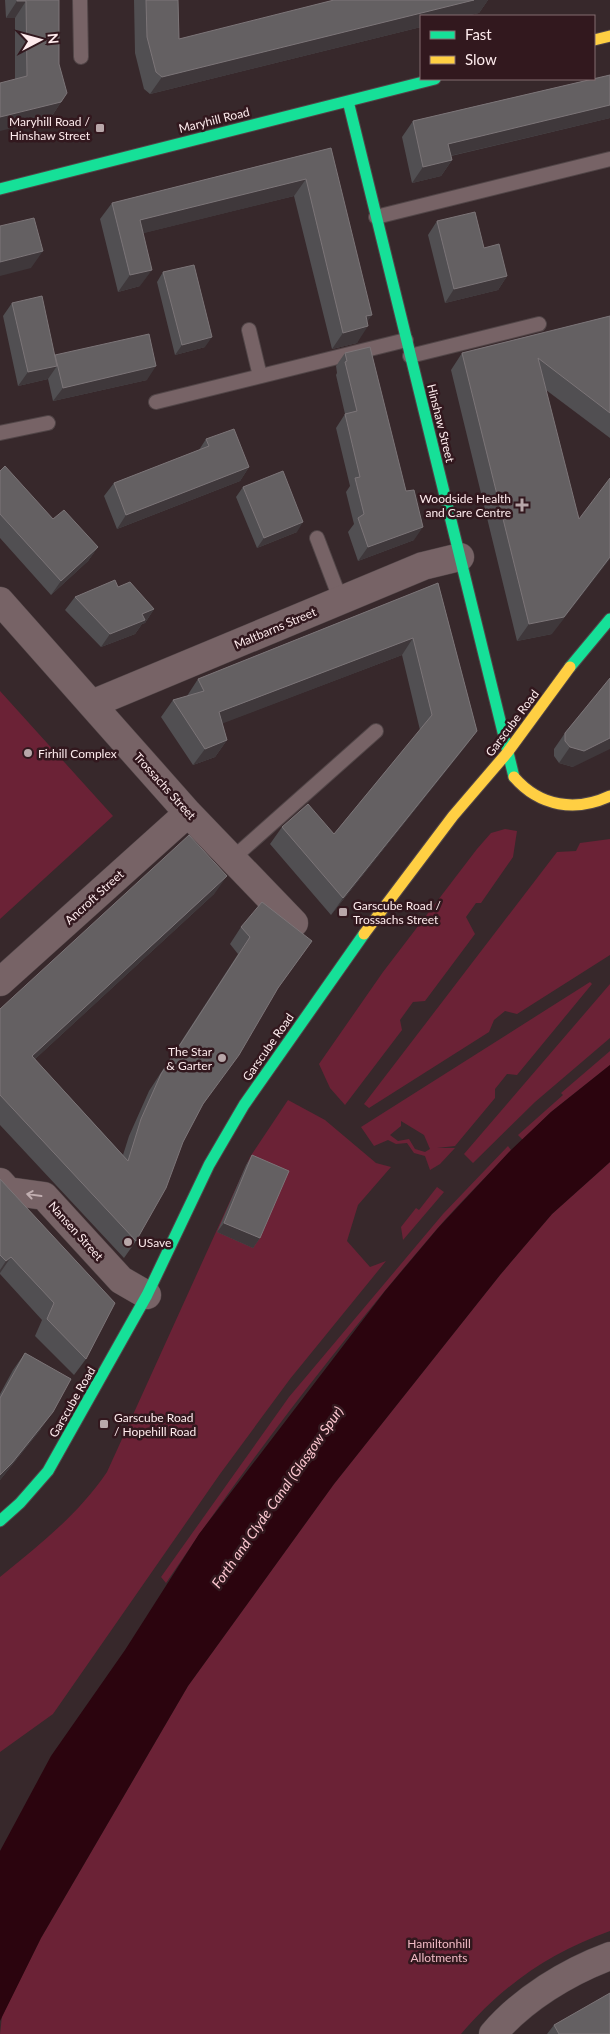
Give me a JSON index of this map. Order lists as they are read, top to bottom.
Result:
{
  "streets": {
    "street": [
      "Maryhill Road",
      "Hinshaw Street",
      "Maltbarns Street",
      "Garscube Road",
      "Trossachs Street",
      "Ancroft Street",
      "Nansen Street"
    ]
  },
  "crossings": [
    ["Maryhill Road", "Hinshaw Street"],
    ["Hinshaw Street", "Maltbarns Street"],
    ["Hinshaw Street", "Garscube Road"],
    ["Maltbarns Street", "Trossachs Street"],
    ["Garscube Road", "Nansen Street"],
    ["Trossachs Street", "Ancroft Street"]
  ],
  "one_way": ["Nansen Street"],
  "water": ["Forth and Clyde Canal (Glasgow Spur)"],
  "parks": ["Hamiltonhill Allotments"],
  "places": {
    "transit": ["Maryhill Road / Hinshaw Street", "Garscube Road / Trossachs Street", "Garscube Road / Hopehill Road"],
    "health": ["Woodside Health and Care Centre"],
    "other": ["Firhill Complex", "The Star & Garter", "USave"]
  },
  "legend": ["Fast", "Slow"],
  "north": "right"
}
